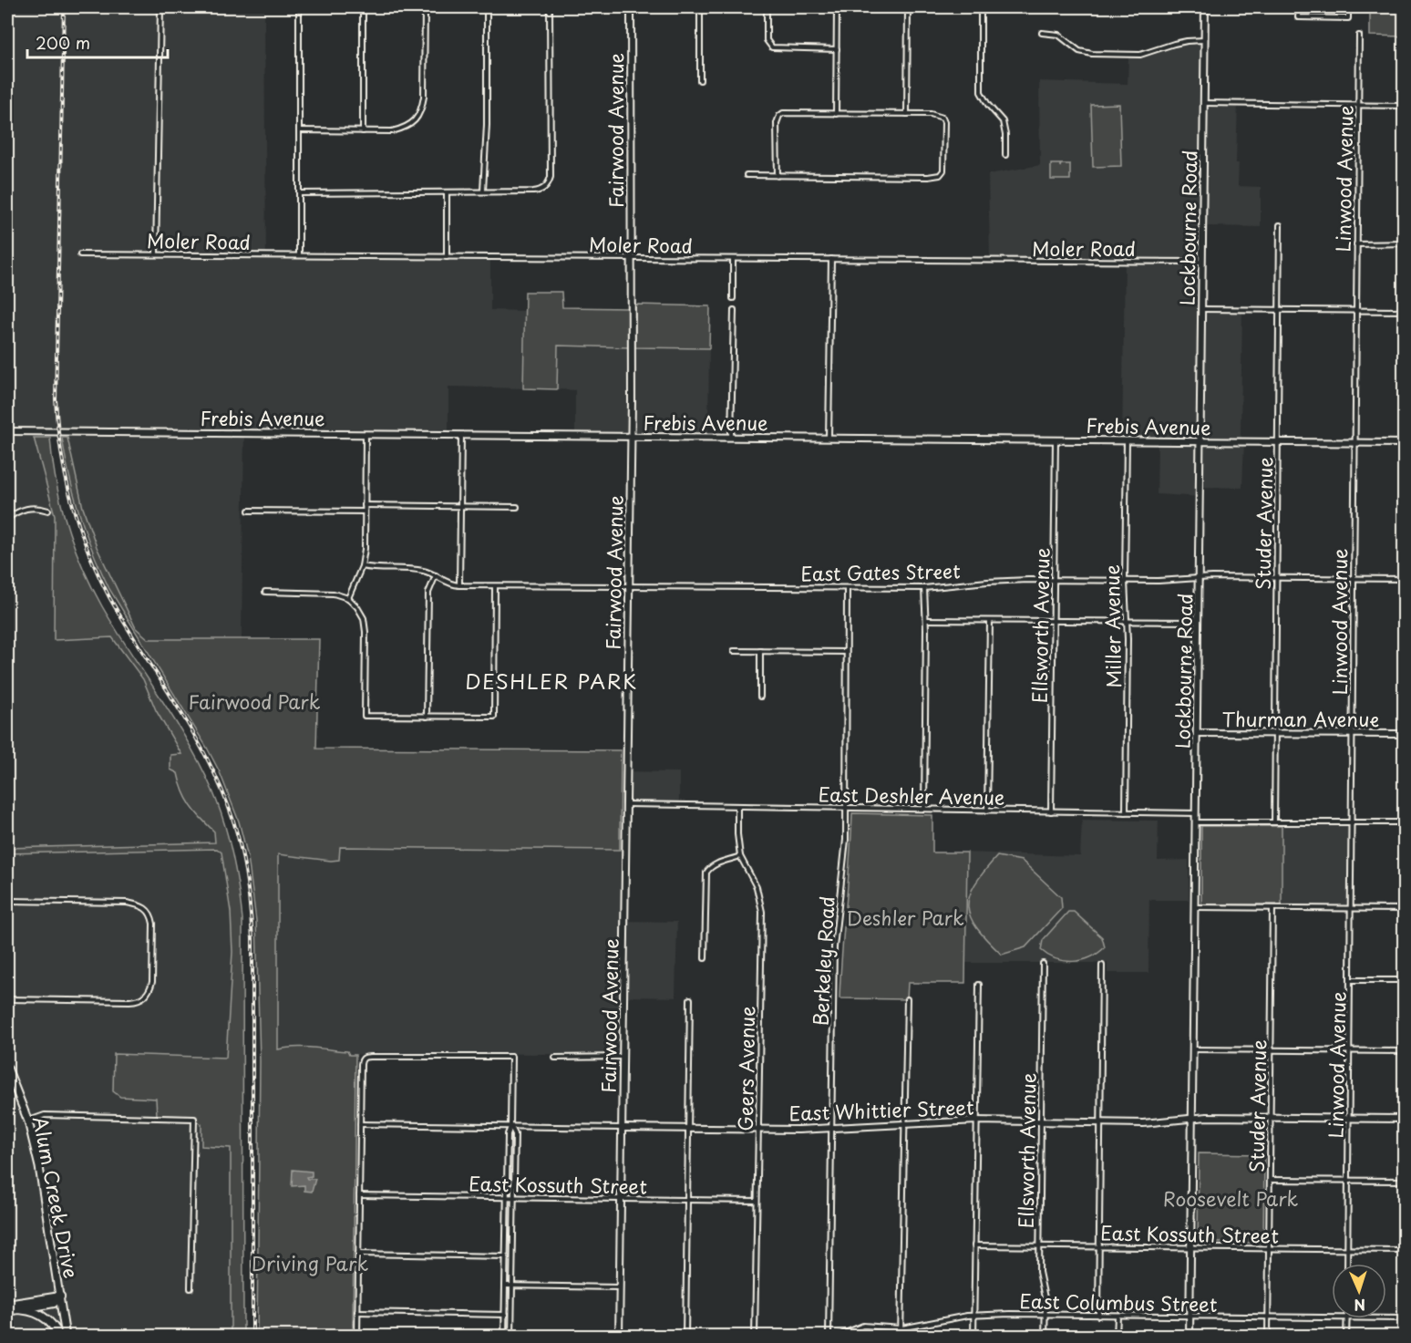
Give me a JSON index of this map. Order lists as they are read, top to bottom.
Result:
{
  "streets": {
    "main road": [
      "Fairwood Avenue",
      "Lockbourne Road",
      "Frebis Avenue",
      "Thurman Avenue",
      "East Whittier Street",
      "Alum Creek Drive"
    ],
    "street": [
      "Linwood Avenue",
      "Moler Road",
      "Studer Avenue",
      "East Gates Street",
      "Ellsworth Avenue",
      "Miller Avenue",
      "East Deshler Avenue",
      "Berkeley Road",
      "Geers Avenue",
      "East Kossuth Street",
      "East Columbus Street"
    ]
  },
  "crossings": [
    ["Fairwood Avenue", "Moler Road"],
    ["Fairwood Avenue", "Frebis Avenue"],
    ["Fairwood Avenue", "East Gates Street"],
    ["Fairwood Avenue", "East Deshler Avenue"],
    ["Fairwood Avenue", "East Whittier Street"],
    ["Fairwood Avenue", "East Kossuth Street"],
    ["Linwood Avenue", "Frebis Avenue"],
    ["Linwood Avenue", "East Gates Street"],
    ["Linwood Avenue", "Thurman Avenue"],
    ["Linwood Avenue", "East Whittier Street"],
    ["Linwood Avenue", "East Kossuth Street"],
    ["Lockbourne Road", "Moler Road"],
    ["Lockbourne Road", "Frebis Avenue"],
    ["Lockbourne Road", "East Gates Street"],
    ["Lockbourne Road", "Thurman Avenue"],
    ["Lockbourne Road", "East Deshler Avenue"],
    ["Lockbourne Road", "East Whittier Street"],
    ["Lockbourne Road", "East Kossuth Street"],
    ["Lockbourne Road", "East Columbus Street"],
    ["Frebis Avenue", "Studer Avenue"],
    ["Frebis Avenue", "Ellsworth Avenue"],
    ["Frebis Avenue", "Miller Avenue"],
    ["Studer Avenue", "East Gates Street"],
    ["Studer Avenue", "Thurman Avenue"],
    ["Studer Avenue", "East Whittier Street"],
    ["Studer Avenue", "East Kossuth Street"],
    ["Studer Avenue", "East Columbus Street"],
    ["East Gates Street", "Ellsworth Avenue"],
    ["East Gates Street", "Miller Avenue"],
    ["East Gates Street", "Berkeley Road"],
    ["Ellsworth Avenue", "East Deshler Avenue"],
    ["Ellsworth Avenue", "East Whittier Street"],
    ["Ellsworth Avenue", "East Kossuth Street"],
    ["Ellsworth Avenue", "East Columbus Street"],
    ["Miller Avenue", "East Deshler Avenue"],
    ["East Deshler Avenue", "Berkeley Road"],
    ["East Deshler Avenue", "Geers Avenue"],
    ["Berkeley Road", "East Whittier Street"],
    ["Geers Avenue", "East Whittier Street"],
    ["Geers Avenue", "East Kossuth Street"]
  ],
  "districts": ["DESHLER PARK"],
  "parks": [
    "Fairwood Park",
    "Deshler Park",
    "Roosevelt Park",
    "Driving Park"
  ],
  "scale_bar": "200 m",
  "north": "bottom"
}
